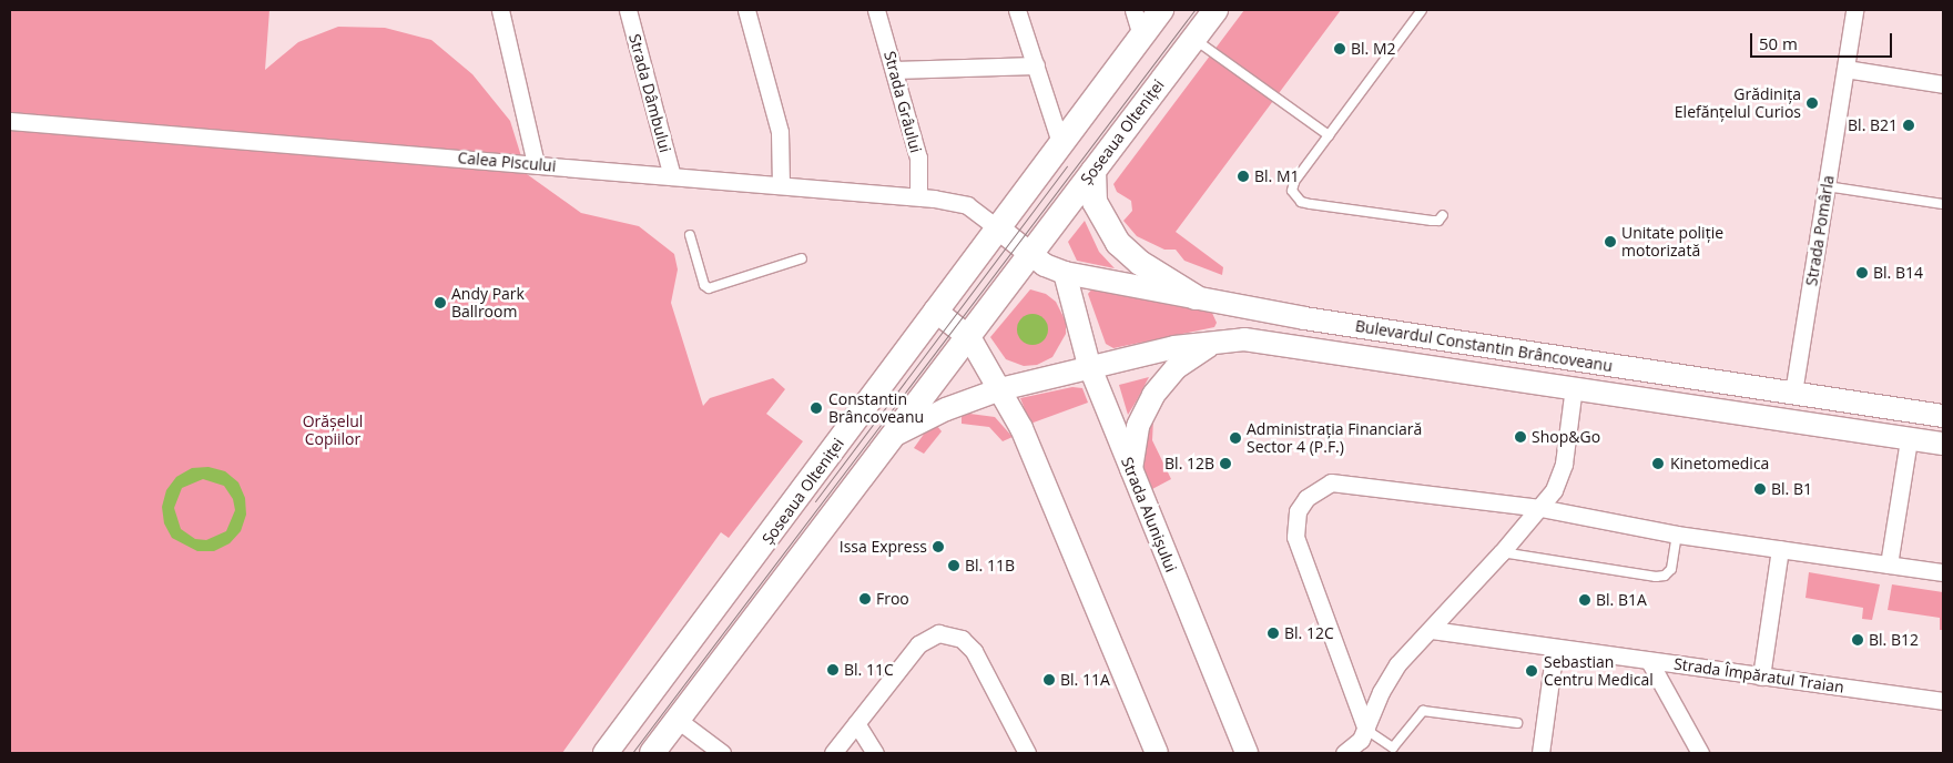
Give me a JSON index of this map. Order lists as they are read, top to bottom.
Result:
{
  "streets": {
    "main road": ["Șoseaua Olteniței", "Bulevardul Constantin Brâncoveanu", "Strada Alunișului"],
    "street": [
      "Strada Dâmbului",
      "Strada Grâului",
      "Calea Piscului",
      "Strada Pomârla",
      "Strada Împăratul Traian"
    ]
  },
  "crossings": [
    ["Strada Dâmbului", "Calea Piscului"],
    ["Strada Grâului", "Calea Piscului"],
    ["Șoseaua Olteniței", "Calea Piscului"],
    ["Șoseaua Olteniței", "Bulevardul Constantin Brâncoveanu"],
    ["Strada Pomârla", "Bulevardul Constantin Brâncoveanu"],
    ["Bulevardul Constantin Brâncoveanu", "Strada Alunișului"],
    ["Bulevardul Constantin Brâncoveanu", "Strada Împăratul Traian"]
  ],
  "parks": ["Orășelul Copiilor"],
  "places": [
    "Bl. M2",
    "Grădinița Elefănțelul Curios",
    "Bl. B21",
    "Bl. M1",
    "Unitate poliție motorizată",
    "Bl. B14",
    "Andy Park Ballroom",
    "Constantin Brâncoveanu",
    "Shop&Go",
    "Administrația Financiară Sector 4 (P.F.)",
    "Bl. 12B",
    "Kinetomedica",
    "Bl. B1",
    "Issa Express",
    "Bl. 11B",
    "Froo",
    "Bl. B1A",
    "Bl. 12C",
    "Bl. B12",
    "Bl. 11C",
    "Sebastian Centru Medical",
    "Bl. 11A"
  ],
  "scale_bar": "50 m"
}
